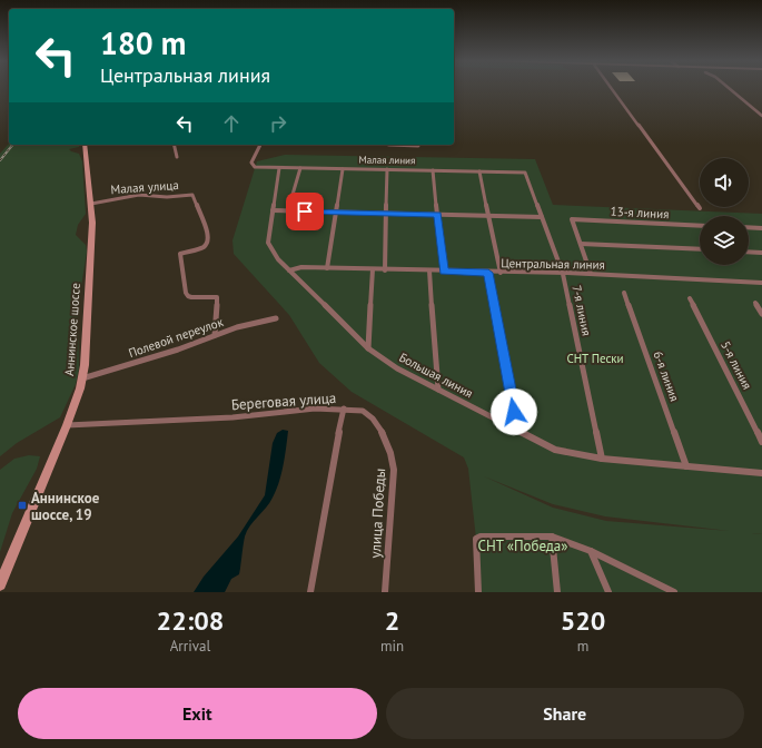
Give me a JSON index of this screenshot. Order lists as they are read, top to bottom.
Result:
{
  "streets": {
    "main road": ["Аннинское шоссе"],
    "street": [
      "Малая линия",
      "Малая улица",
      "13-я линия",
      "Центральная линия",
      "7-я линия",
      "Полевой переулок",
      "5-я линия",
      "Большая линия",
      "6-я линия",
      "Береговая улица",
      "улица Победы"
    ]
  },
  "crossings": [
    ["Малая линия", "7-я линия"],
    ["Малая линия", "Большая линия"],
    ["Малая улица", "Аннинское шоссе"],
    ["Малая улица", "Полевой переулок"],
    ["Центральная линия", "7-я линия"],
    ["Центральная линия", "Большая линия"],
    ["7-я линия", "Большая линия"],
    ["Аннинское шоссе", "Полевой переулок"],
    ["Аннинское шоссе", "Береговая улица"],
    ["Большая линия", "6-я линия"],
    ["Береговая улица", "улица Победы"]
  ],
  "parks": ["СНТ Пески", "СНТ «Победа»"],
  "places": {
    "transit": ["Аннинское шоссе, 19"]
  },
  "page": {
    "turn": ["180 m", "Центральная линия"],
    "eta": [
      "22:08",
      "Arrival",
      "2",
      "min",
      "520",
      "m"
    ],
    "buttons": ["Exit", "Share"]
  }
}
